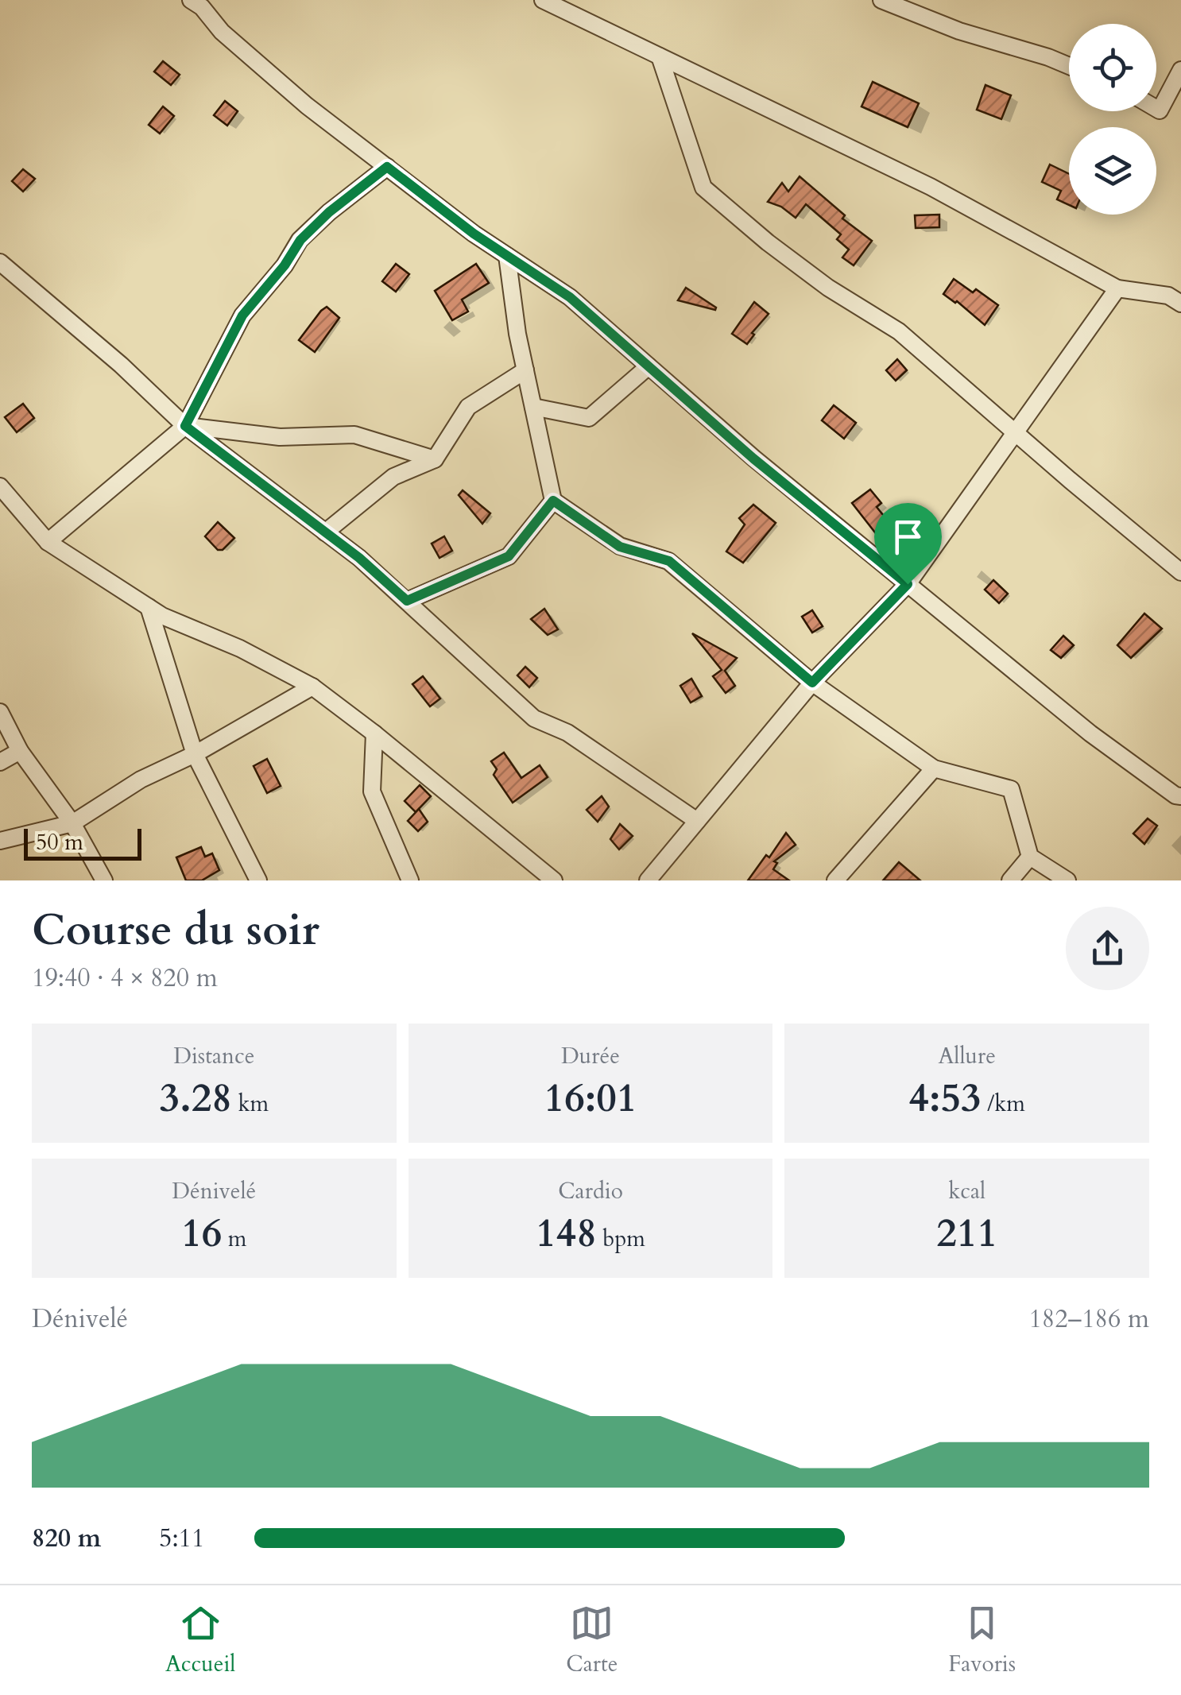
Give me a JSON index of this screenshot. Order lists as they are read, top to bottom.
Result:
{
  "scale_bar": "50 m",
  "page": {
    "scale": "50 m",
    "heading": ["Course du soir", "19:40 · 4 × 820 m"],
    "stats": [
      ["Distance", "3.28 km"],
      ["Durée", "16:01"],
      ["Allure", "4:53 /km"],
      ["Dénivelé", "16 m"],
      ["Cardio", "148 bpm"],
      ["kcal", "211"]
    ],
    "chart": ["Dénivelé", "182–186 m"],
    "list": [
      {
        "name": "820 m",
        "note": "5:11"
      }
    ],
    "tabs": ["Accueil", "Carte", "Favoris"]
  }
}
